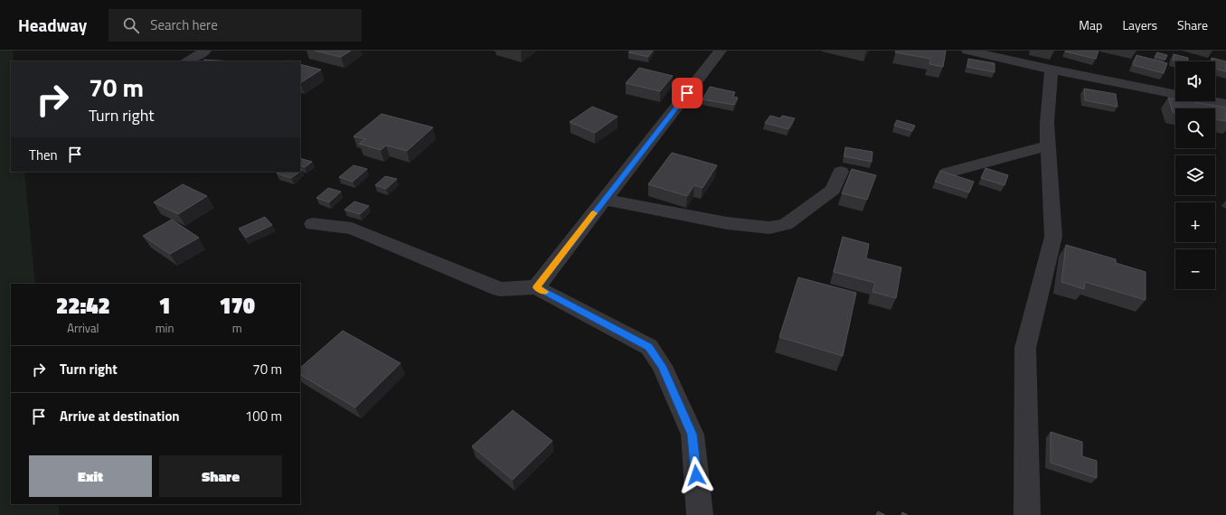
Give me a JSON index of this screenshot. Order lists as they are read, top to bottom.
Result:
{
  "page": {
    "header": "Headway",
    "search": "Search here",
    "nav": ["Map", "Layers", "Share"],
    "map_buttons": ["+", "−"],
    "turn": ["70 m", "Turn right"],
    "then": "Then",
    "eta": [
      "22:42",
      "Arrival",
      "1",
      "min",
      "170",
      "m"
    ],
    "list": [
      {
        "name": "Turn right",
        "value": "70 m"
      },
      {
        "name": "Arrive at destination",
        "value": "100 m"
      }
    ],
    "buttons": ["Exit", "Share"]
  }
}
